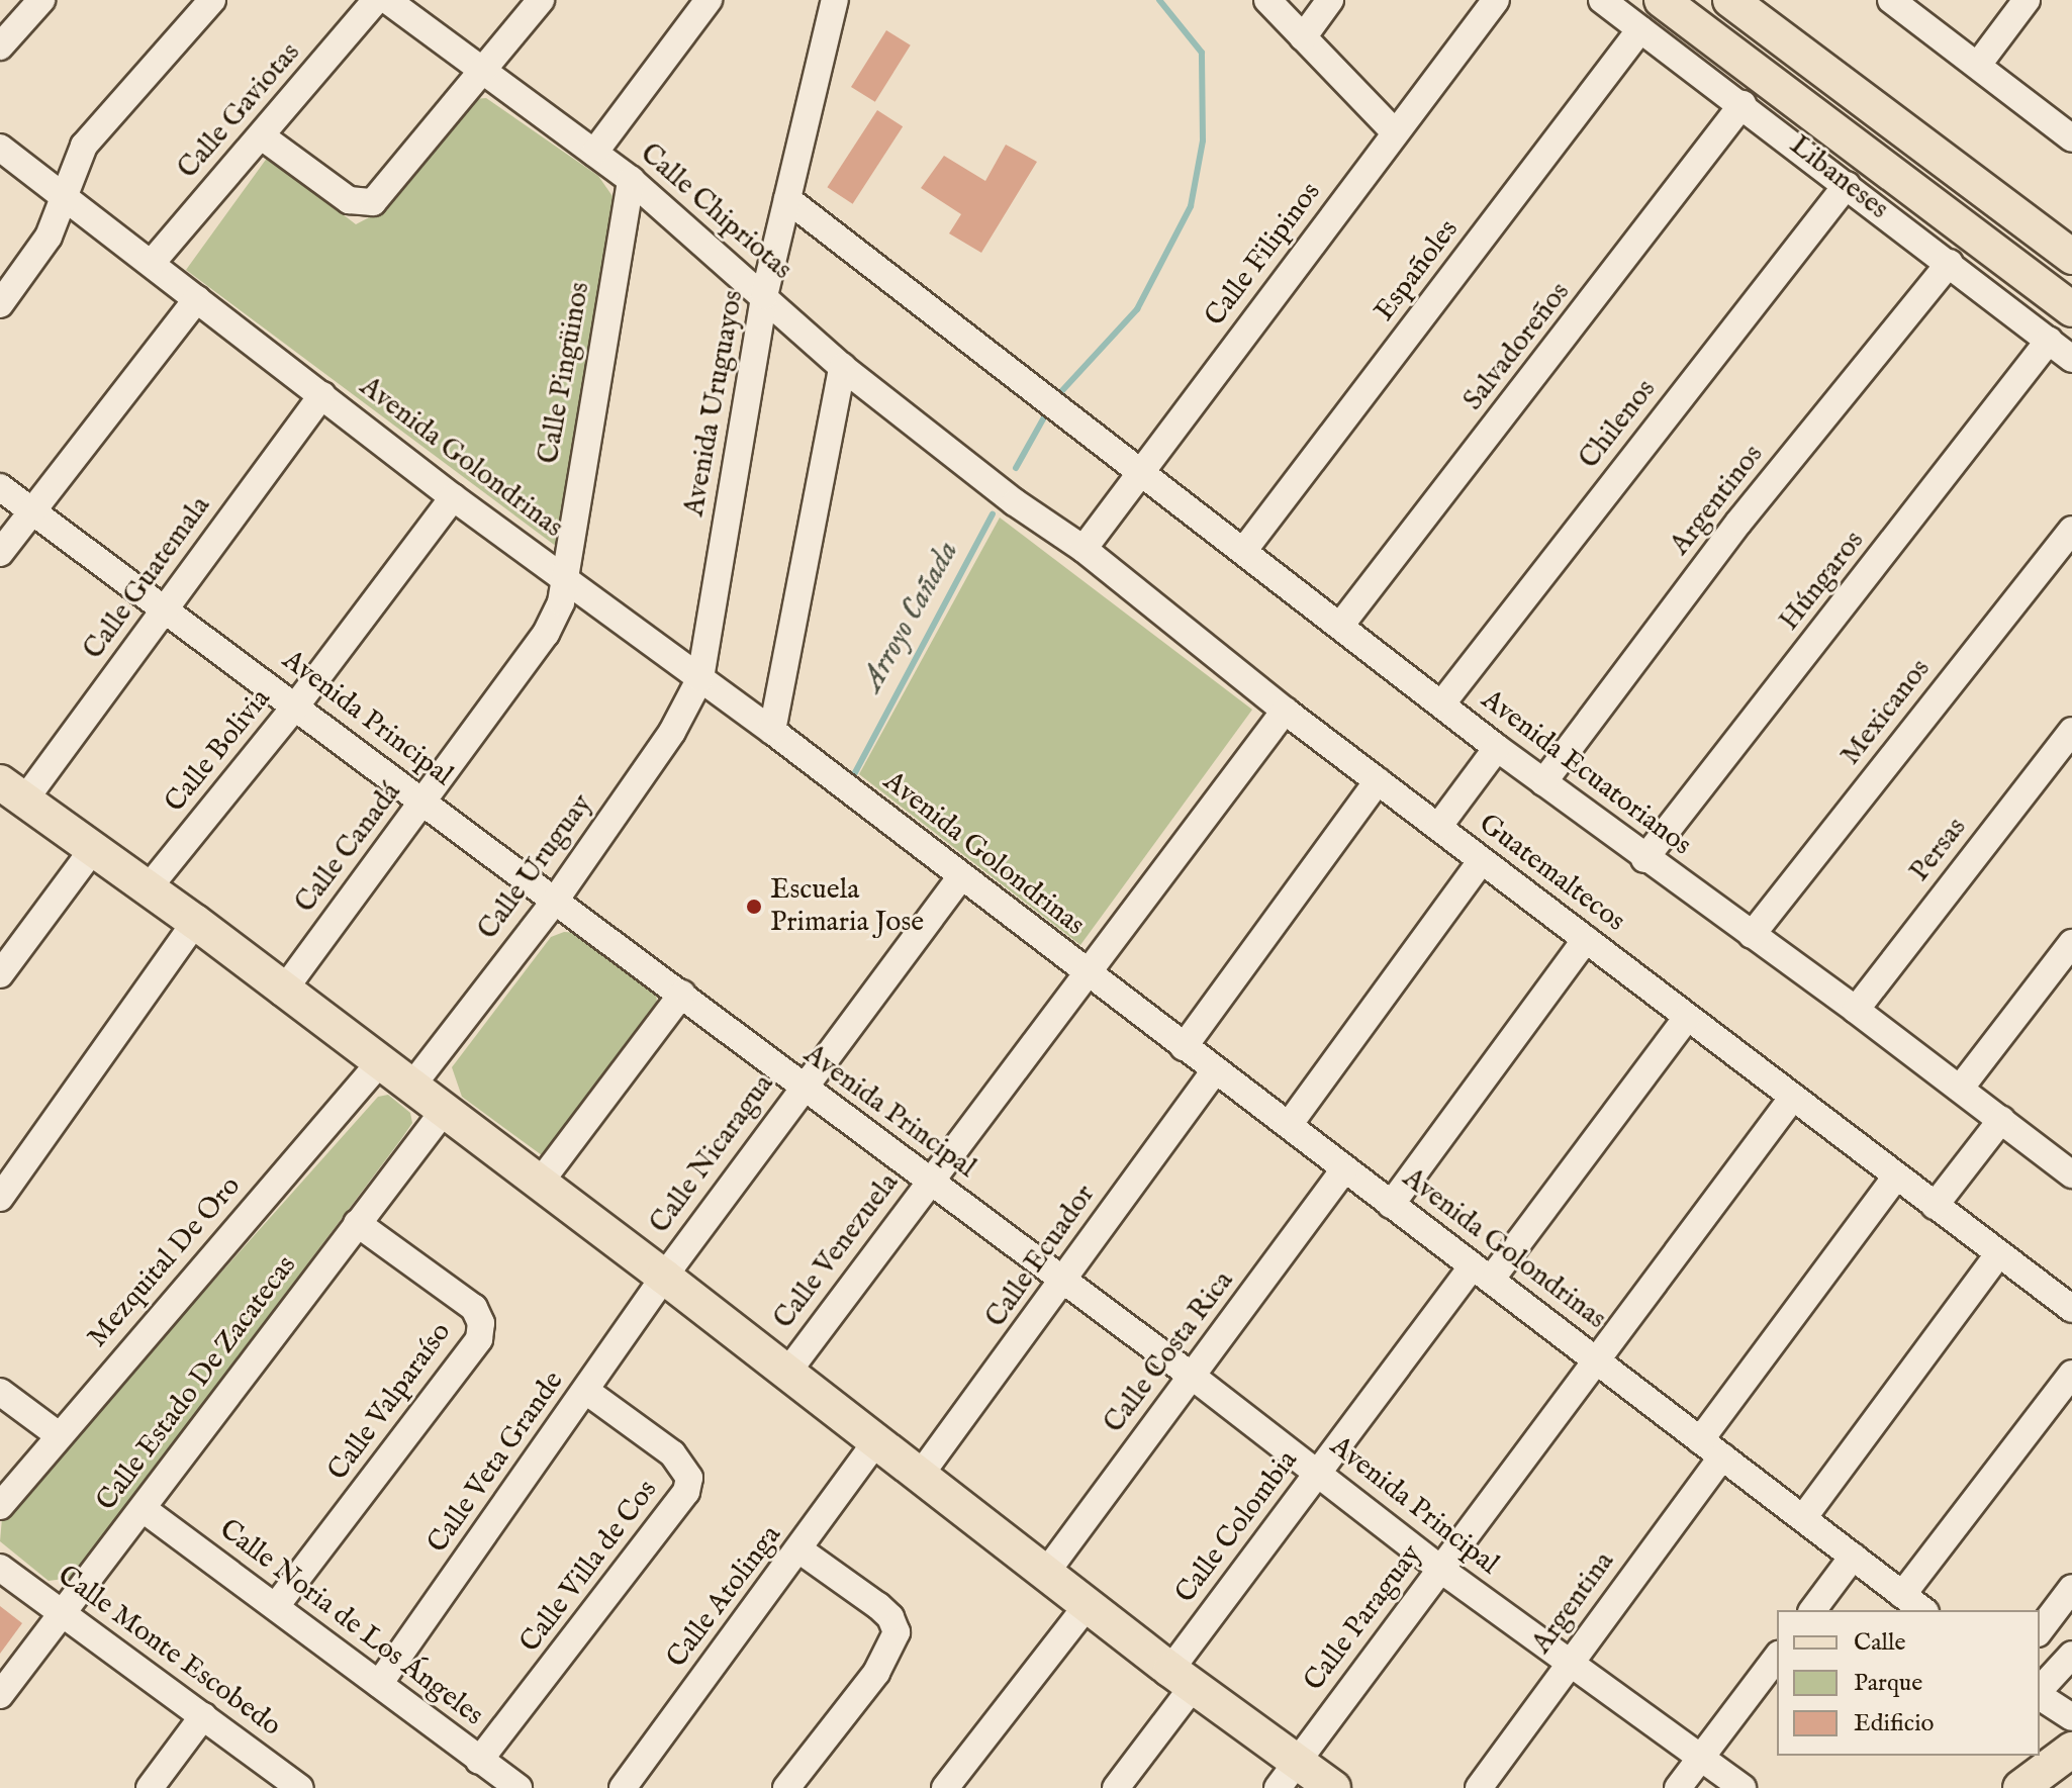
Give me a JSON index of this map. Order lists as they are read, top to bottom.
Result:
{
  "streets": {
    "main road": ["Libaneses"],
    "street": [
      "Calle Gaviotas",
      "Calle Chipriotas",
      "Calle Filipinos",
      "Españoles",
      "Salvadoreños",
      "Calle Pingüinos",
      "Avenida Uruguayos",
      "Chilenos",
      "Avenida Golondrinas",
      "Argentinos",
      "Calle Guatemala",
      "Húngaros",
      "Mexicanos",
      "Avenida Principal",
      "Calle Bolivia",
      "Avenida Ecuatorianos",
      "Calle Canadá",
      "Persas",
      "Calle Uruguay",
      "Guatemaltecos",
      "Calle Nicaragua",
      "Calle Venezuela",
      "Calle Ecuador",
      "Mezquital De Oro",
      "Calle Costa Rica",
      "Calle Estado De Zacatecas",
      "Calle Valparaíso",
      "Calle Veta Grande",
      "Calle Colombia",
      "Calle Villa de Cos",
      "Calle Atolinga",
      "Argentina",
      "Calle Paraguay",
      "Calle Noria de Los Ángeles",
      "Calle Monte Escobedo"
    ]
  },
  "crossings": [
    ["Calle Gaviotas", "Avenida Golondrinas"],
    ["Libaneses", "Españoles"],
    ["Libaneses", "Salvadoreños"],
    ["Libaneses", "Chilenos"],
    ["Libaneses", "Argentinos"],
    ["Libaneses", "Húngaros"],
    ["Calle Chipriotas", "Calle Pingüinos"],
    ["Calle Chipriotas", "Avenida Uruguayos"],
    ["Calle Chipriotas", "Guatemaltecos"],
    ["Calle Filipinos", "Avenida Ecuatorianos"],
    ["Calle Filipinos", "Guatemaltecos"],
    ["Españoles", "Avenida Ecuatorianos"],
    ["Salvadoreños", "Avenida Ecuatorianos"],
    ["Calle Pingüinos", "Avenida Golondrinas"],
    ["Calle Pingüinos", "Calle Canadá"],
    ["Avenida Uruguayos", "Avenida Golondrinas"],
    ["Avenida Uruguayos", "Avenida Ecuatorianos"],
    ["Avenida Uruguayos", "Calle Uruguay"],
    ["Chilenos", "Avenida Ecuatorianos"],
    ["Avenida Golondrinas", "Calle Guatemala"],
    ["Avenida Golondrinas", "Calle Bolivia"],
    ["Avenida Golondrinas", "Calle Canadá"],
    ["Avenida Golondrinas", "Calle Uruguay"],
    ["Avenida Golondrinas", "Calle Nicaragua"],
    ["Avenida Golondrinas", "Calle Venezuela"],
    ["Avenida Golondrinas", "Calle Ecuador"],
    ["Avenida Golondrinas", "Calle Costa Rica"],
    ["Avenida Golondrinas", "Calle Colombia"],
    ["Avenida Golondrinas", "Argentina"],
    ["Avenida Golondrinas", "Calle Paraguay"],
    ["Argentinos", "Avenida Ecuatorianos"],
    ["Calle Guatemala", "Avenida Principal"],
    ["Húngaros", "Avenida Ecuatorianos"],
    ["Mexicanos", "Avenida Ecuatorianos"],
    ["Avenida Principal", "Calle Bolivia"],
    ["Avenida Principal", "Calle Canadá"],
    ["Avenida Principal", "Calle Uruguay"],
    ["Avenida Principal", "Calle Nicaragua"],
    ["Avenida Principal", "Calle Venezuela"],
    ["Avenida Principal", "Calle Ecuador"],
    ["Avenida Principal", "Calle Costa Rica"],
    ["Avenida Principal", "Calle Colombia"],
    ["Avenida Principal", "Argentina"],
    ["Avenida Principal", "Calle Paraguay"],
    ["Avenida Ecuatorianos", "Persas"],
    ["Guatemaltecos", "Calle Venezuela"],
    ["Guatemaltecos", "Calle Colombia"],
    ["Guatemaltecos", "Calle Paraguay"],
    ["Calle Nicaragua", "Calle Veta Grande"],
    ["Calle Estado De Zacatecas", "Calle Valparaíso"],
    ["Calle Estado De Zacatecas", "Calle Noria de Los Ángeles"],
    ["Calle Estado De Zacatecas", "Calle Monte Escobedo"],
    ["Calle Valparaíso", "Calle Noria de Los Ángeles"],
    ["Calle Veta Grande", "Calle Villa de Cos"],
    ["Calle Veta Grande", "Calle Noria de Los Ángeles"],
    ["Calle Villa de Cos", "Calle Noria de Los Ángeles"]
  ],
  "water": ["Arroyo Cañada"],
  "places": ["Escuela Primaria Jose"],
  "legend": ["Calle", "Parque", "Edificio"]
}
